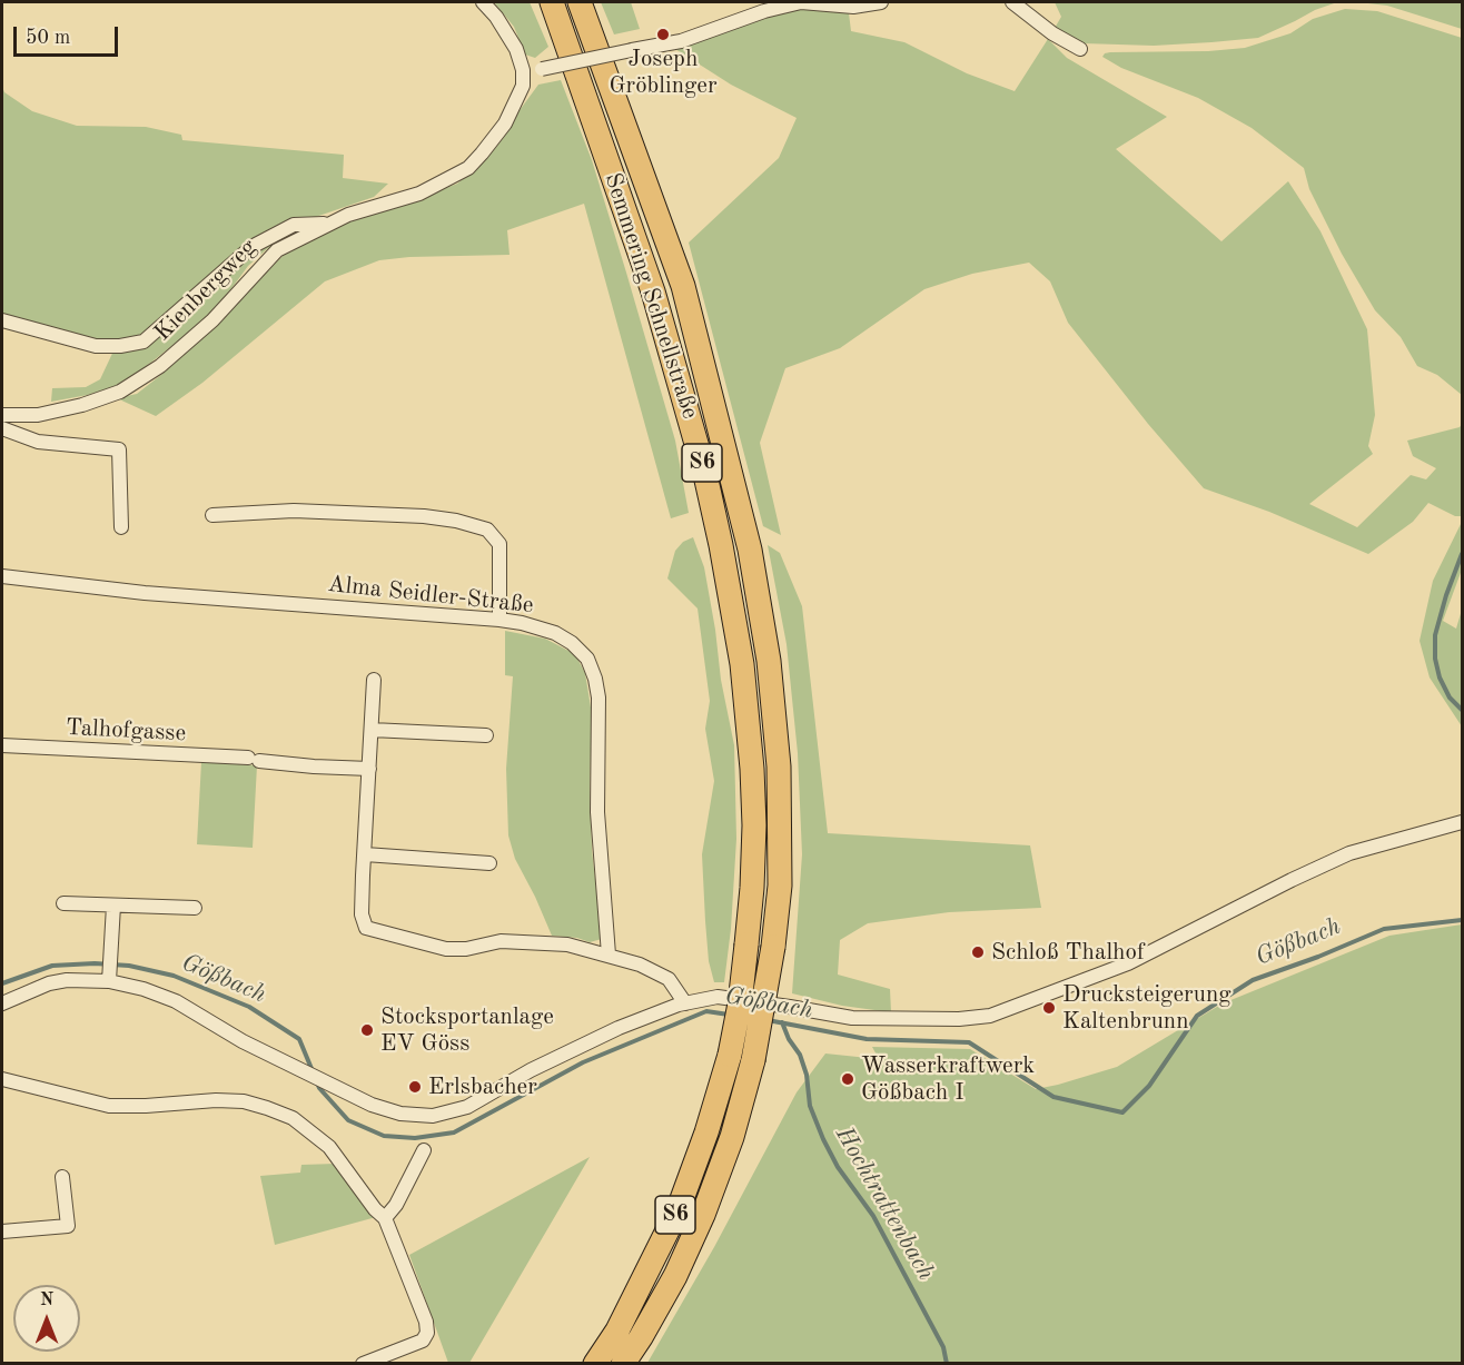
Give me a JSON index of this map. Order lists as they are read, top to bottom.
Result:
{
  "streets": {
    "highway": ["Semmering Schnellstraße", "S6"],
    "street": ["Kienbergweg", "Alma Seidler-Straße", "Talhofgasse"]
  },
  "water": ["Gößbach", "Hochtrattenbach"],
  "places": [
    "Joseph Gröblinger",
    "Schloß Thalhof",
    "Drucksteigerung Kaltenbrunn",
    "Stocksportanlage EV Göss",
    "Wasserkraftwerk Gößbach I",
    "Erlsbacher"
  ],
  "scale_bar": "50 m",
  "north": "top"
}
